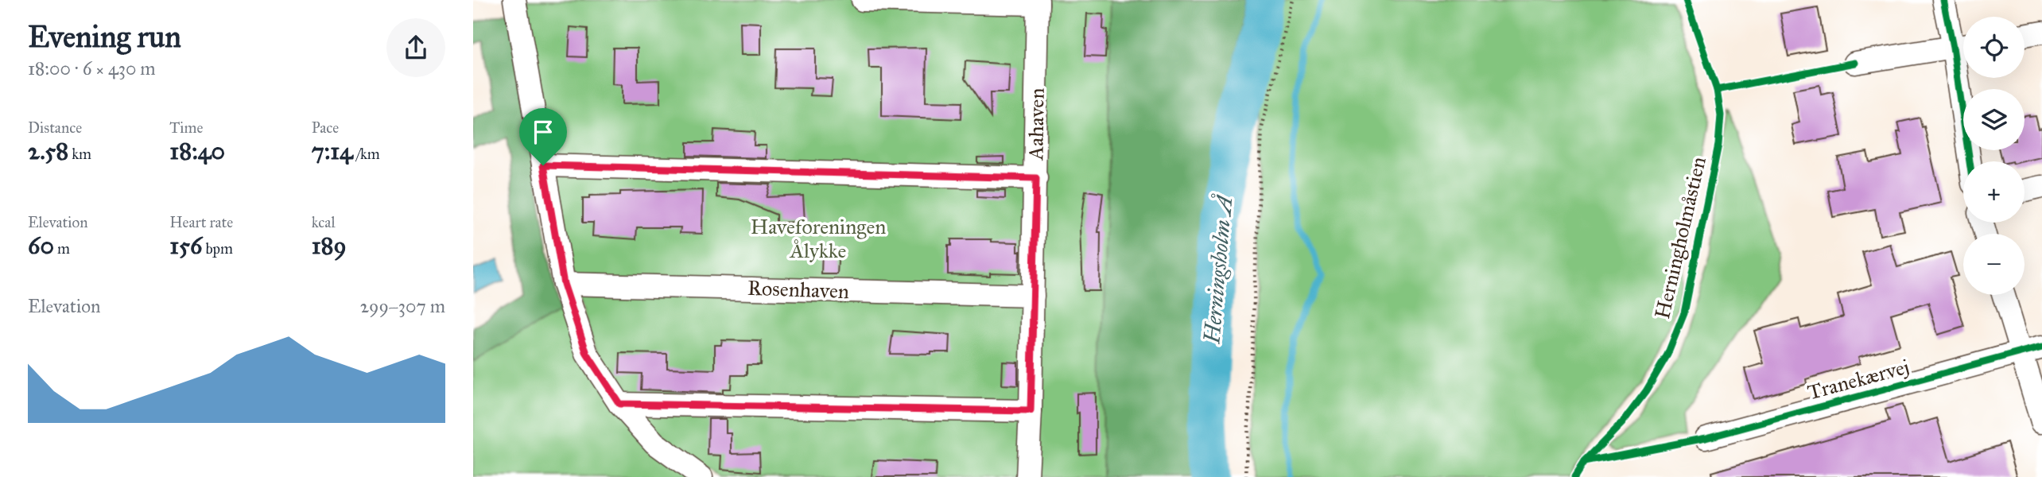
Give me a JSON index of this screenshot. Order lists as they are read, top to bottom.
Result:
{
  "streets": {
    "street": ["Aahaven", "Rosenhaven", "Tranekærvej"],
    "cycle path": ["Herningholmåstien"]
  },
  "crossings": [
    ["Aahaven", "Rosenhaven"]
  ],
  "water": ["Herningsholm Å"],
  "parks": ["Haveforeningen Ålykke"],
  "page": {
    "heading": ["Evening run", "18:00 · 6 × 430 m"],
    "map_buttons": ["+", "−"],
    "stats": [
      ["Distance", "2.58 km"],
      ["Time", "18:40"],
      ["Pace", "7:14 /km"],
      ["Elevation", "60 m"],
      ["Heart rate", "156 bpm"],
      ["kcal", "189"]
    ],
    "chart": ["Elevation", "299–307 m"]
  }
}
